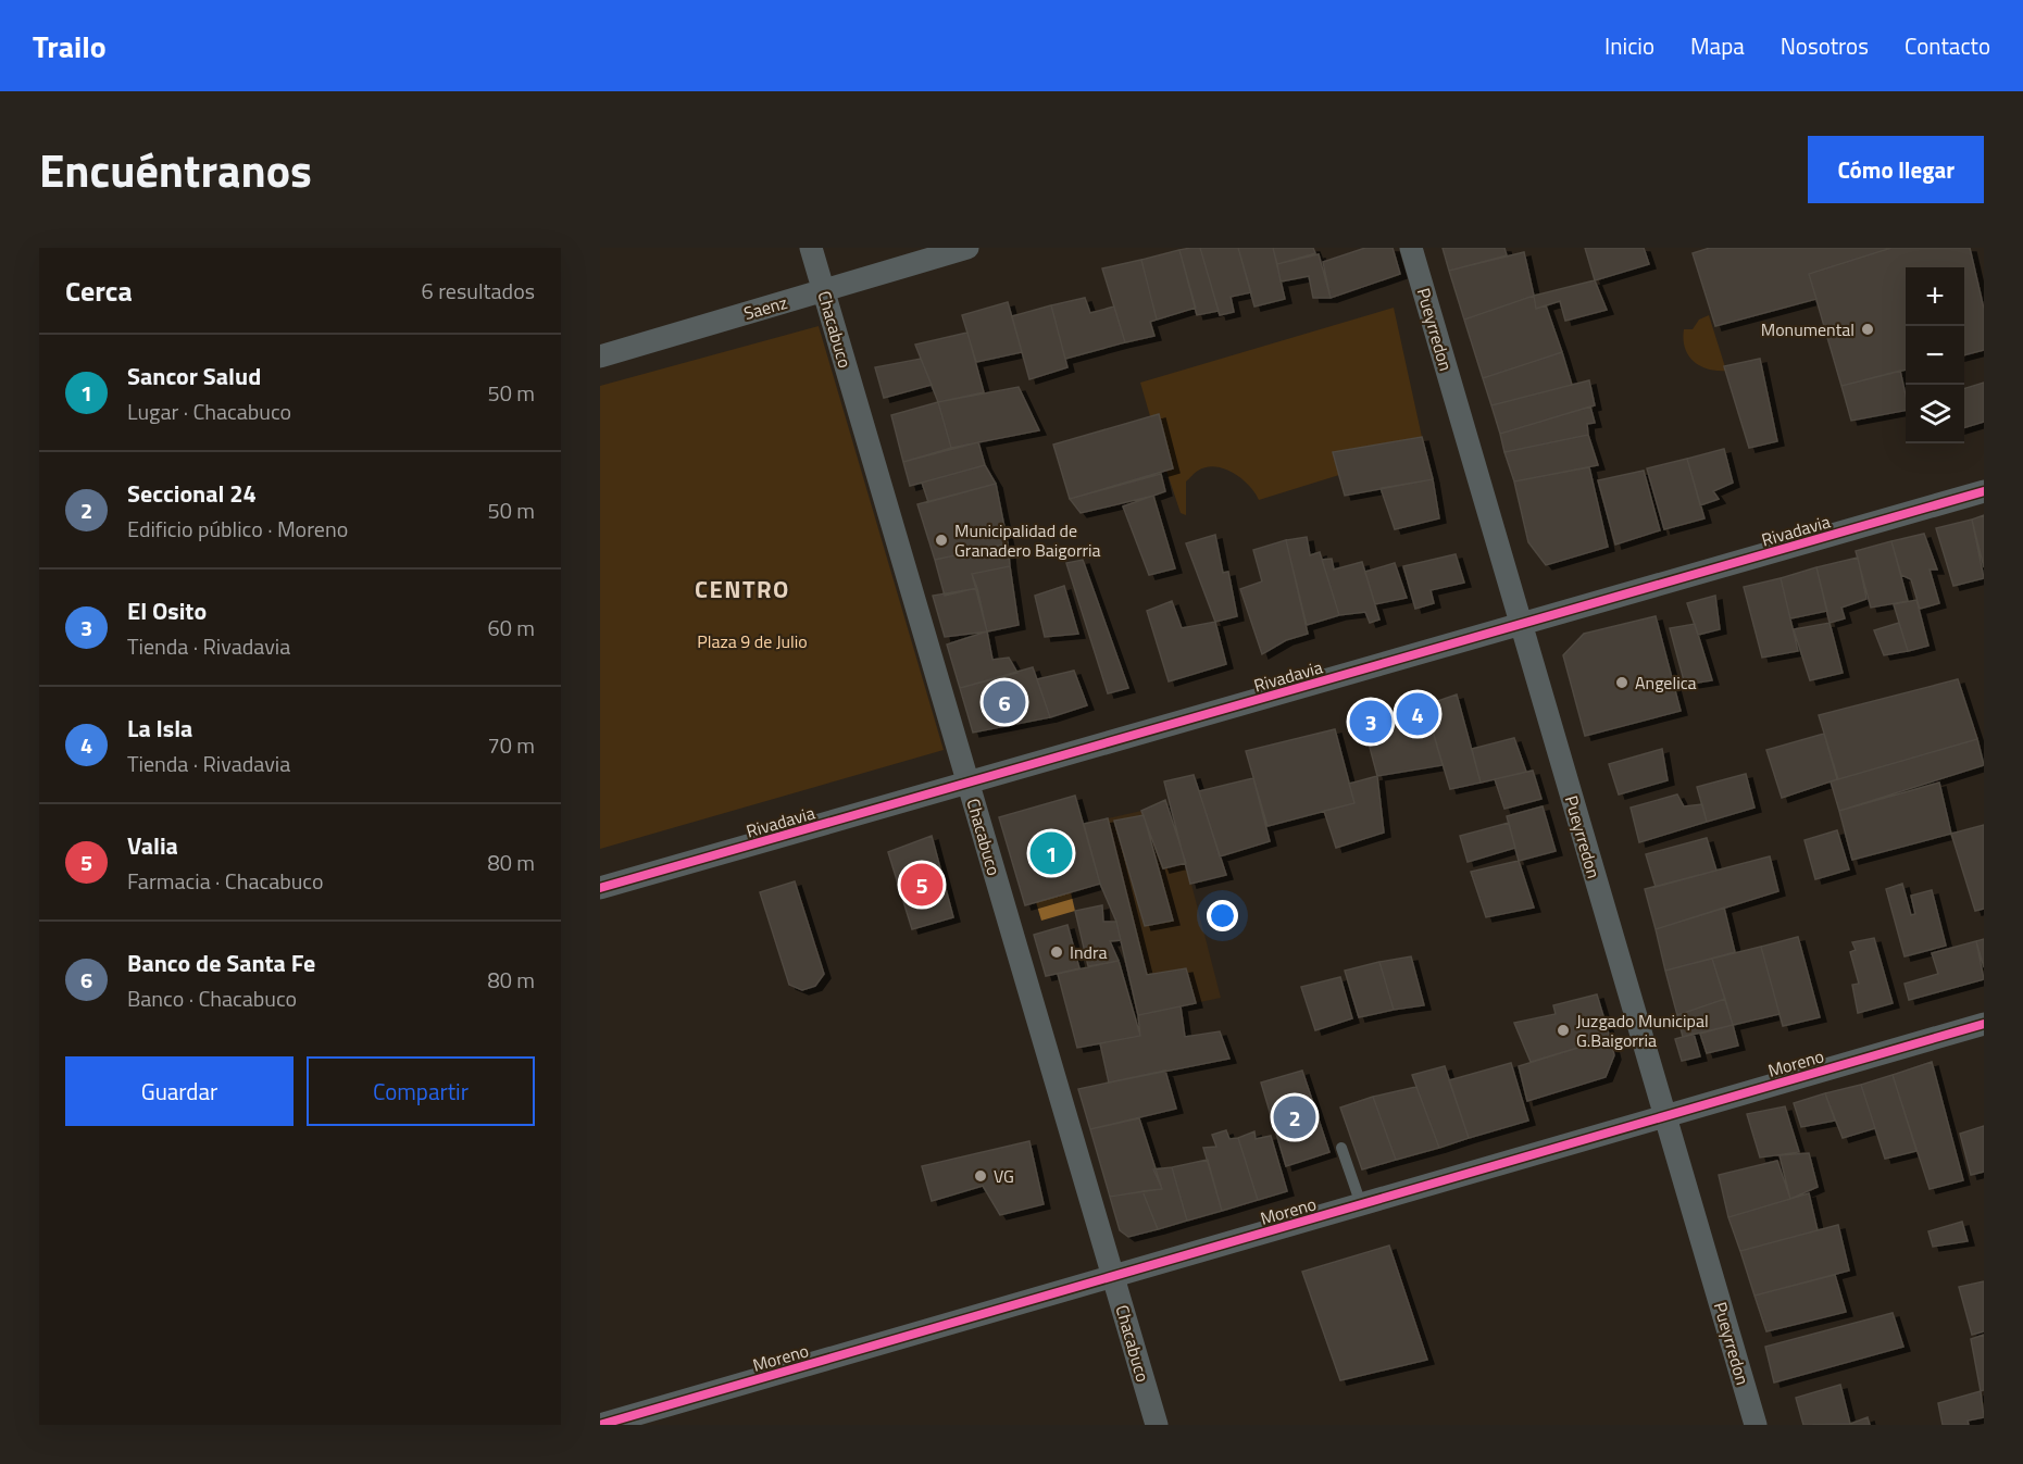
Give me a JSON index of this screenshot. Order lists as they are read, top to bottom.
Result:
{
  "streets": {
    "street": [
      "Saenz",
      "Chacabuco",
      "Pueyrredon",
      "Rivadavia",
      "Moreno"
    ]
  },
  "crossings": [
    ["Saenz", "Chacabuco"],
    ["Chacabuco", "Rivadavia"],
    ["Chacabuco", "Moreno"],
    ["Pueyrredon", "Rivadavia"],
    ["Pueyrredon", "Moreno"]
  ],
  "districts": ["CENTRO"],
  "parks": ["Plaza 9 de Julio"],
  "places": [
    "Monumental",
    "Municipalidad de Granadero Baigorria",
    "Angelica",
    "Indra",
    "Juzgado Municipal G.Baigorria",
    "VG"
  ],
  "page": {
    "header": "Trailo",
    "nav": [
      "Inicio",
      "Mapa",
      "Nosotros",
      "Contacto"
    ],
    "title": "Encuéntranos",
    "buttons": [
      "Cómo llegar",
      ["Guardar", "Compartir"]
    ],
    "heading": ["Cerca", "6 resultados"],
    "map_buttons": ["+", "−"],
    "list": [
      {
        "mark": "1",
        "name": "Sancor Salud",
        "note": "Lugar · Chacabuco",
        "value": "50 m"
      },
      {
        "mark": "2",
        "name": "Seccional 24",
        "note": "Edificio público · Moreno",
        "value": "50 m"
      },
      {
        "mark": "3",
        "name": "El Osito",
        "note": "Tienda · Rivadavia",
        "value": "60 m"
      },
      {
        "mark": "4",
        "name": "La Isla",
        "note": "Tienda · Rivadavia",
        "value": "70 m"
      },
      {
        "mark": "5",
        "name": "Valia",
        "note": "Farmacia · Chacabuco",
        "value": "80 m"
      },
      {
        "mark": "6",
        "name": "Banco de Santa Fe",
        "note": "Banco · Chacabuco",
        "value": "80 m"
      }
    ],
    "pins": [
      "6",
      "4",
      "3",
      "1",
      "5",
      "2"
    ]
  }
}
